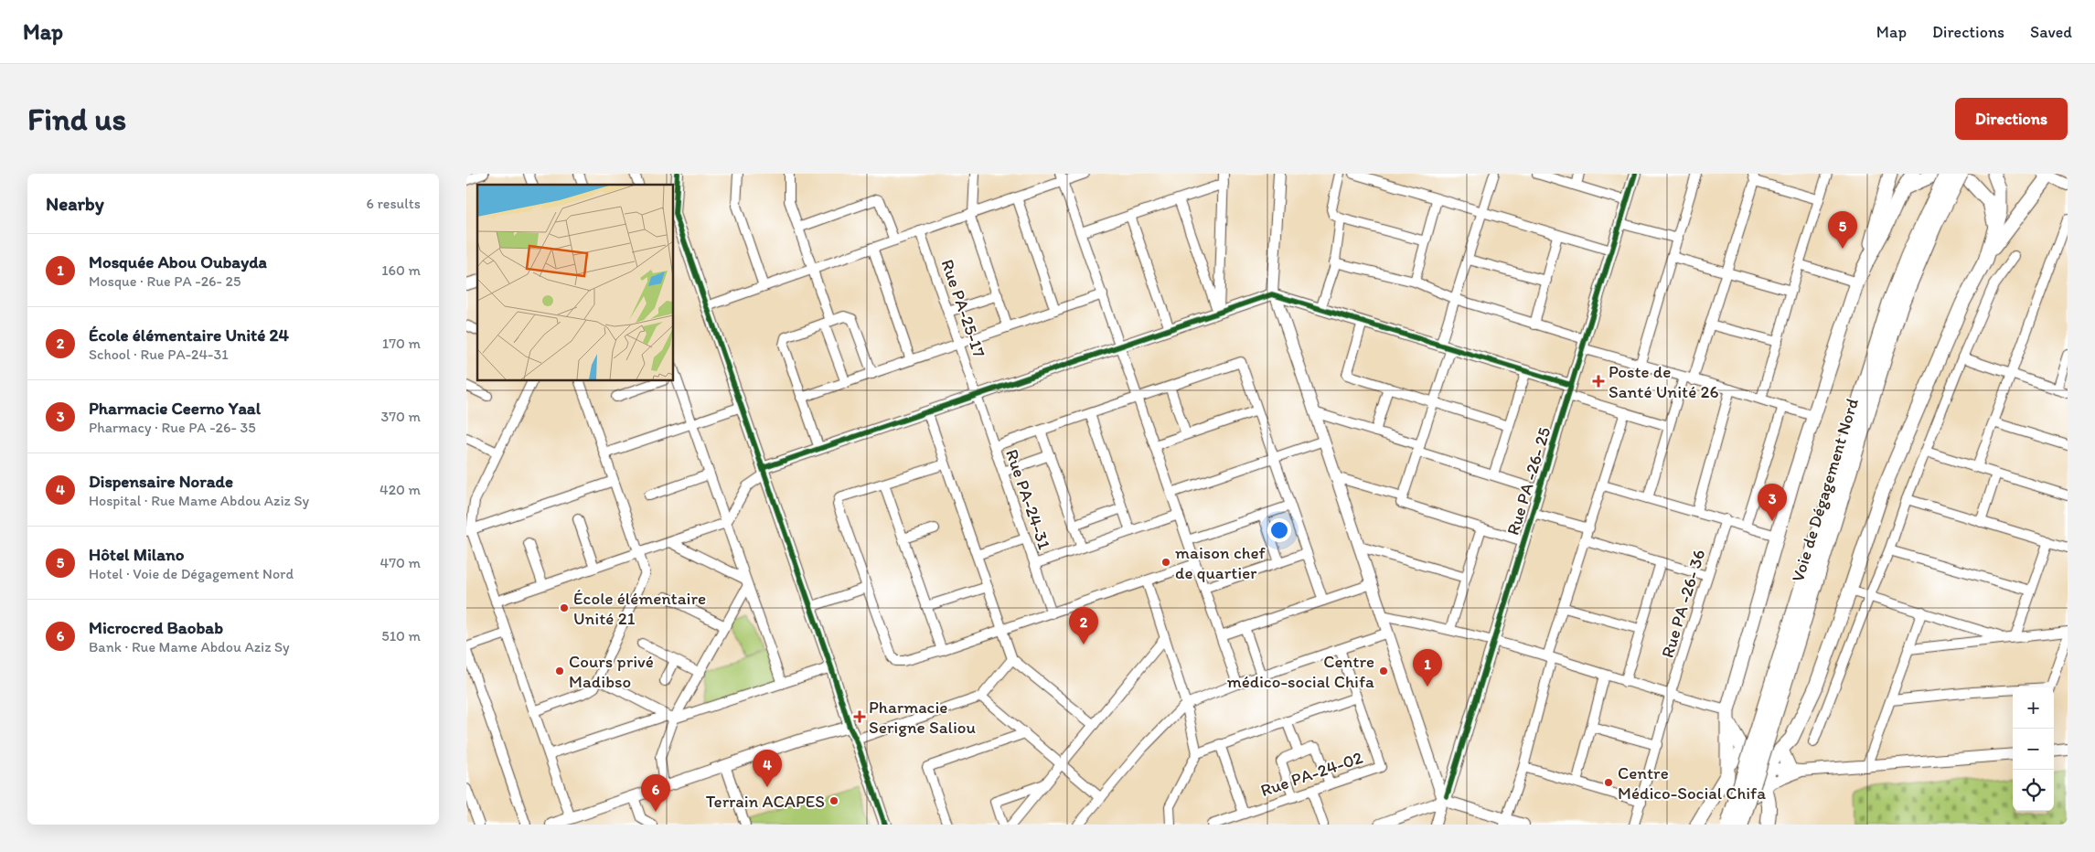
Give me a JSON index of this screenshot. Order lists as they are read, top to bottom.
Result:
{
  "streets": {
    "highway": ["Voie de Dégagement Nord"],
    "street": [
      "Rue PA-25-17",
      "Rue PA -26- 25",
      "Rue PA-24-31",
      "Rue PA -26- 36",
      "Rue PA-24-02"
    ]
  },
  "crossings": [
    ["Rue PA-25-17", "Rue PA-24-31"]
  ],
  "places": {
    "health": ["Poste de Santé Unité 26", "Pharmacie Serigne Saliou"],
    "other": [
      "maison chef de quartier",
      "École élémentaire Unité 21",
      "Cours privé Madibso",
      "Centre médico-social Chifa",
      "Centre Médico-Social Chifa",
      "Terrain ACAPES"
    ]
  },
  "page": {
    "header": "Map",
    "nav": ["Map", "Directions", "Saved"],
    "buttons": "Directions",
    "title": "Find us",
    "heading": ["Nearby", "6 results"],
    "pins": [
      "5",
      "3",
      "2",
      "1",
      "4",
      "6"
    ],
    "list": [
      {
        "mark": "1",
        "name": "Mosquée Abou Oubayda",
        "note": "Mosque · Rue PA -26- 25",
        "value": "160 m"
      },
      {
        "mark": "2",
        "name": "École élémentaire Unité 24",
        "note": "School · Rue PA-24-31",
        "value": "170 m"
      },
      {
        "mark": "3",
        "name": "Pharmacie Ceerno Yaal",
        "note": "Pharmacy · Rue PA -26- 35",
        "value": "370 m"
      },
      {
        "mark": "4",
        "name": "Dispensaire Norade",
        "note": "Hospital · Rue Mame Abdou Aziz Sy",
        "value": "420 m"
      },
      {
        "mark": "5",
        "name": "Hôtel Milano",
        "note": "Hotel · Voie de Dégagement Nord",
        "value": "470 m"
      },
      {
        "mark": "6",
        "name": "Microcred Baobab",
        "note": "Bank · Rue Mame Abdou Aziz Sy",
        "value": "510 m"
      }
    ],
    "map_buttons": ["+", "−"]
  }
}
